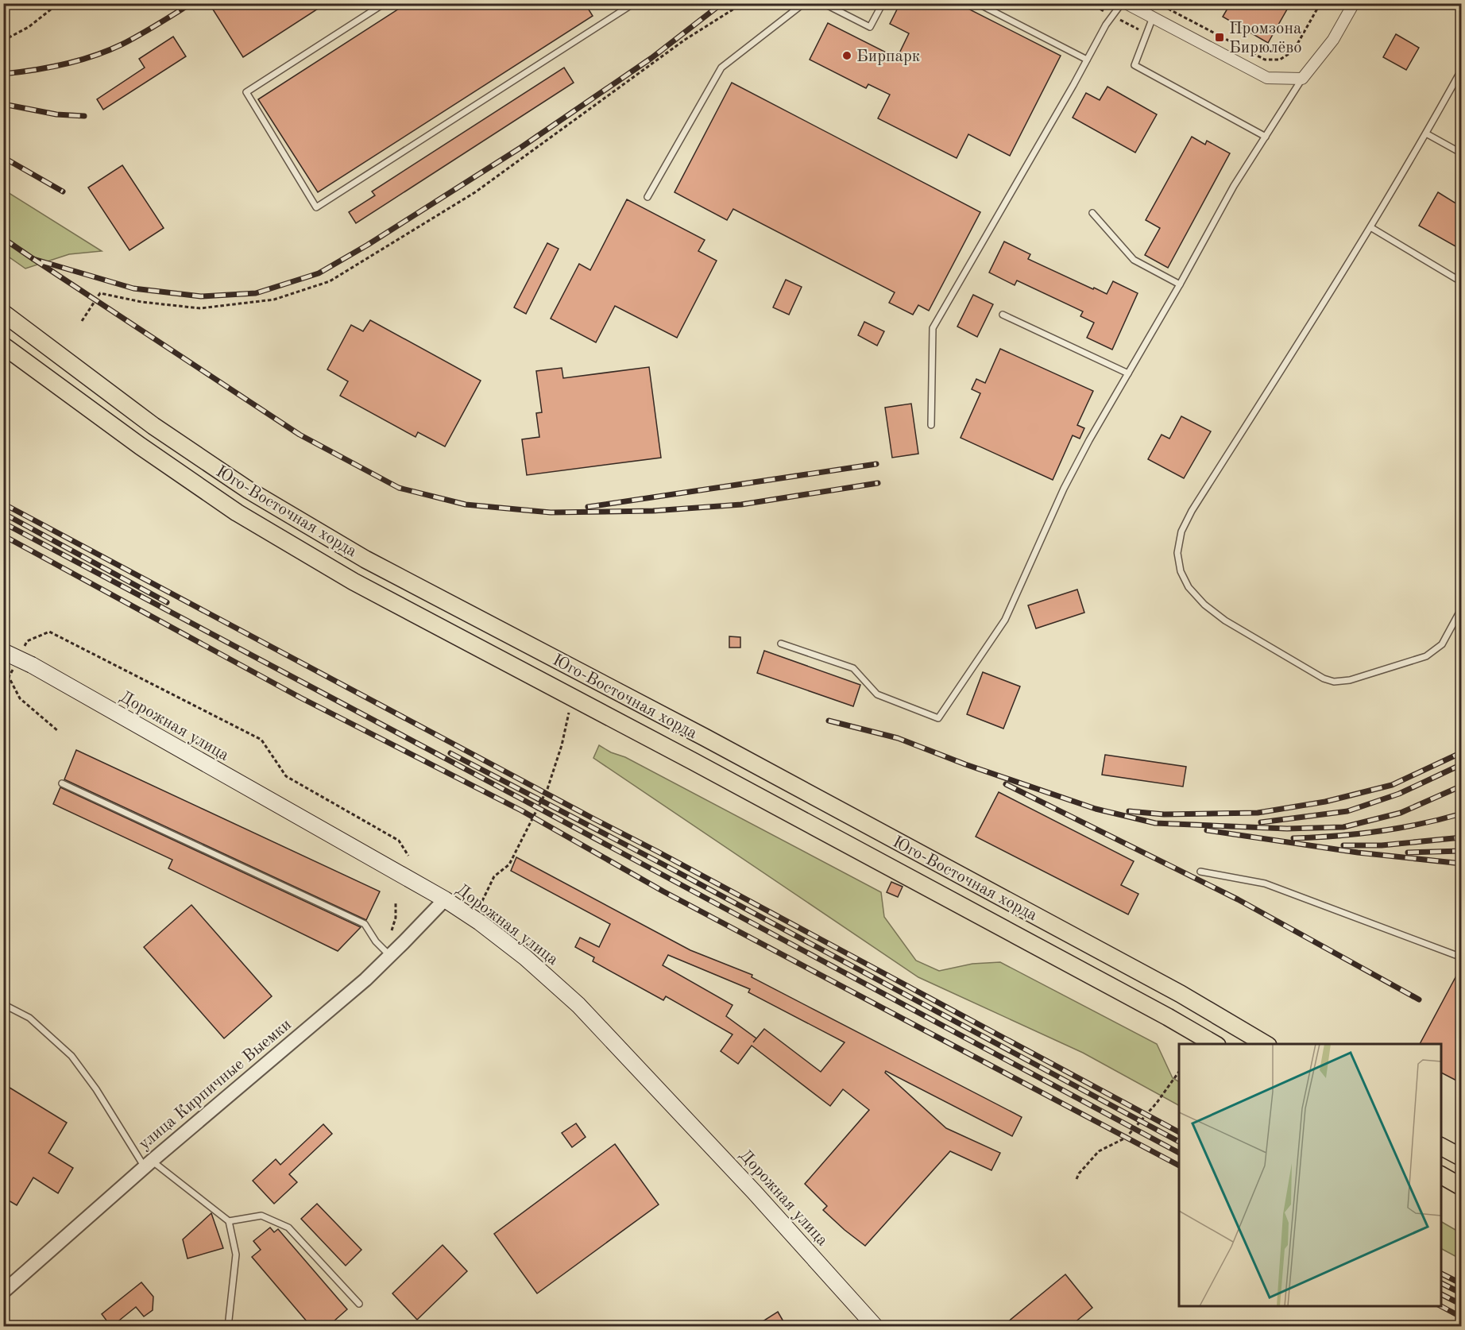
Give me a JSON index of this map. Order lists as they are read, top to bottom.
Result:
{
  "streets": {
    "main road": ["Юго-Восточная хорда", "Дорожная улица"],
    "street": ["улица Кирпичные Выемки"]
  },
  "crossings": [
    ["Дорожная улица", "улица Кирпичные Выемки"]
  ],
  "places": {
    "transit": ["Промзона Бирюлёво"],
    "other": ["Бирпарк"]
  }
}
